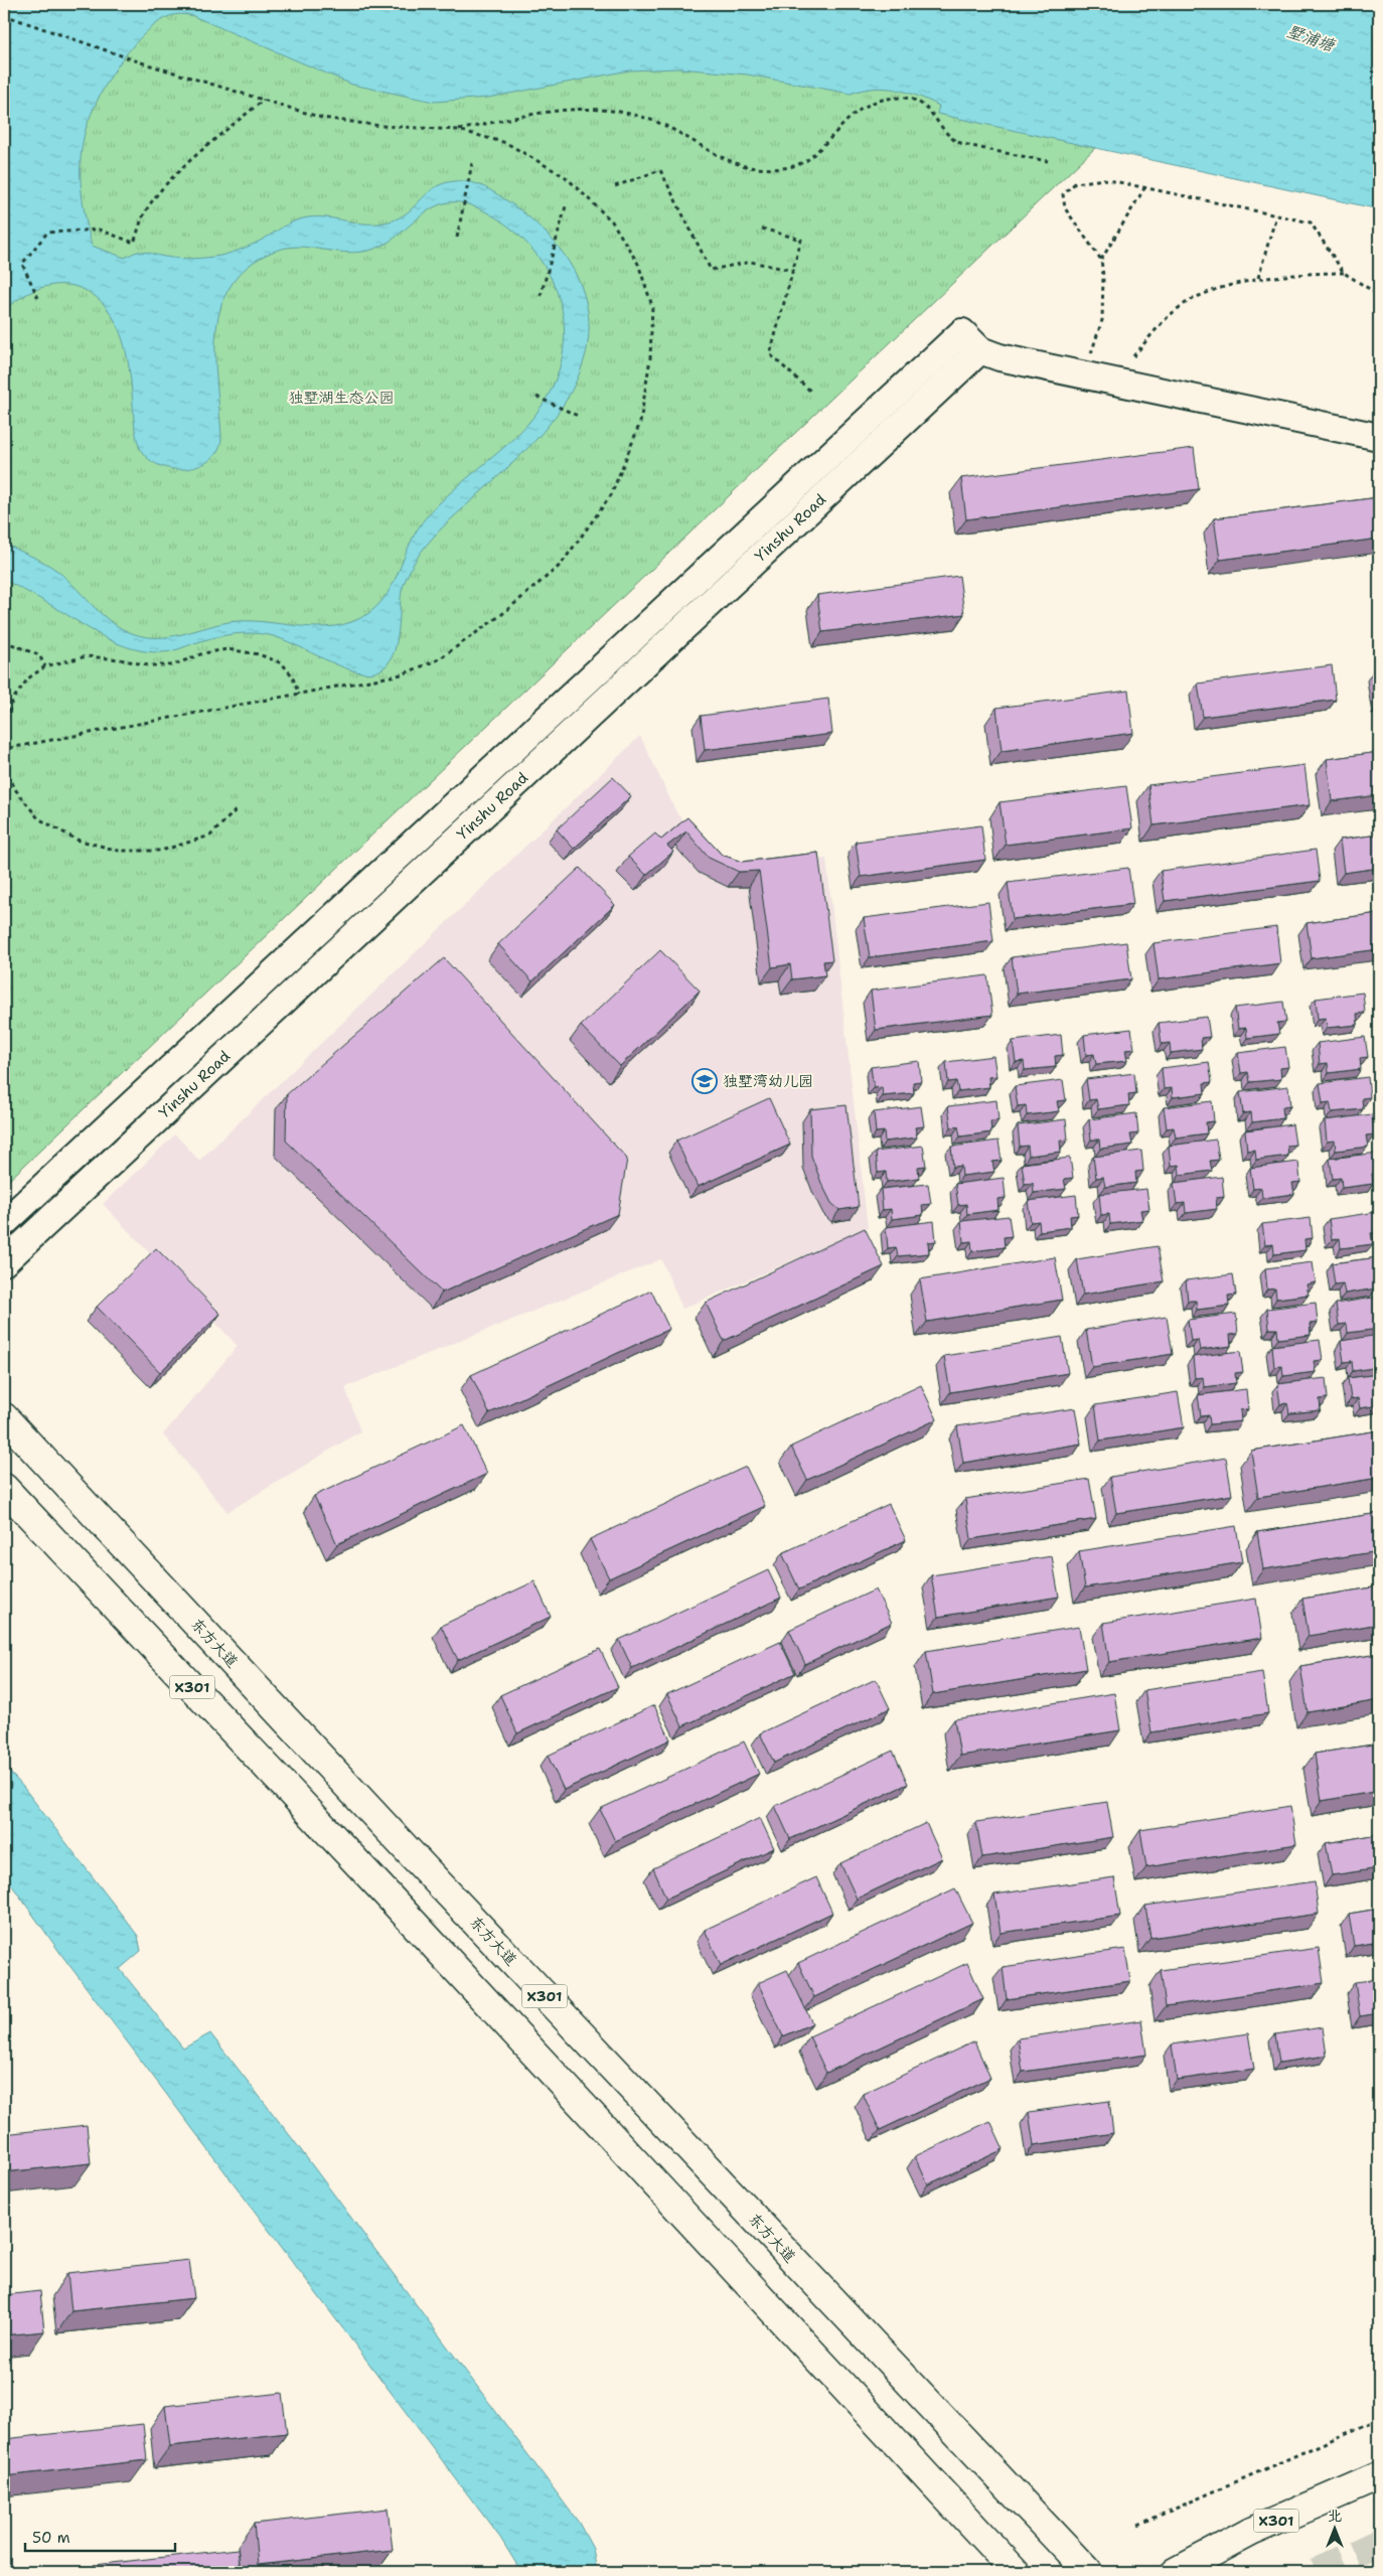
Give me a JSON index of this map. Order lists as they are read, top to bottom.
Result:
{
  "streets": {
    "main road": ["东方大道", "X301"],
    "street": ["Yinshu Road"]
  },
  "water": ["墅浦塘"],
  "parks": ["独墅湖生态公园"],
  "places": {
    "school or university": ["独墅湾幼儿园"]
  },
  "scale_bar": "50 m",
  "north": "top"
}
